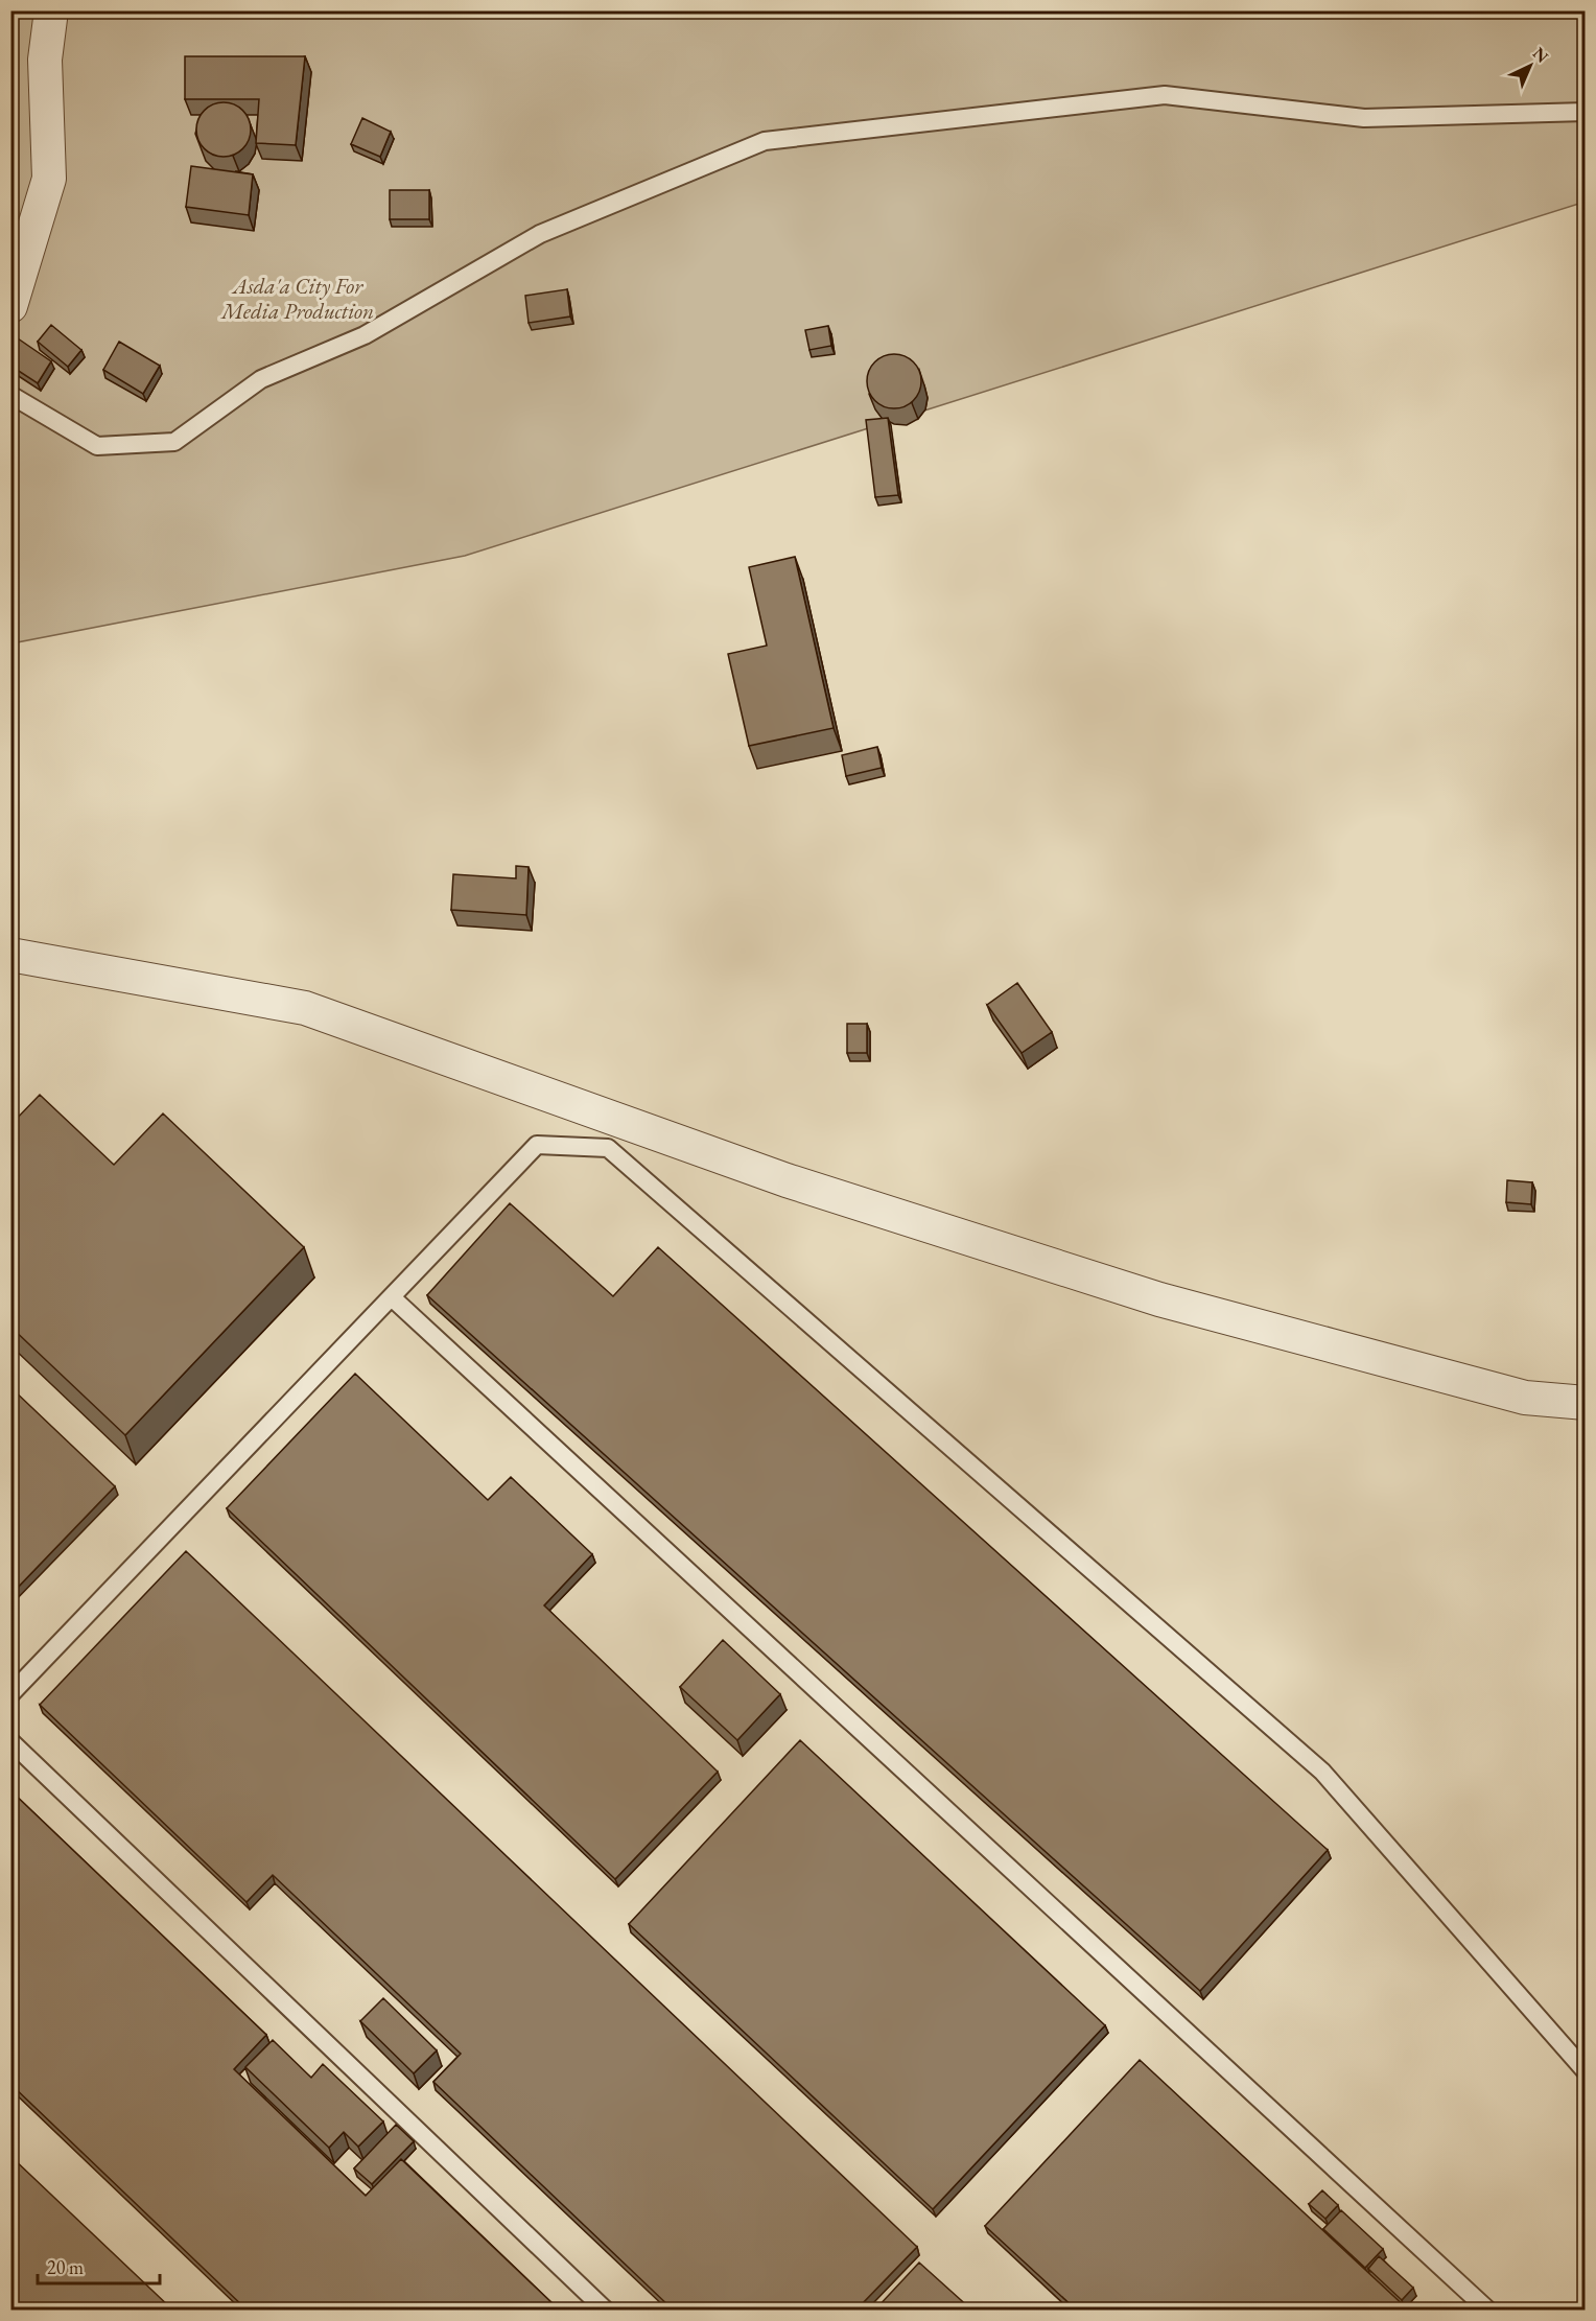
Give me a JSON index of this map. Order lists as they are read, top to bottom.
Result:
{
  "parks": ["Asda'a City For Media Production"],
  "scale_bar": "20 m",
  "north": "top right"
}
